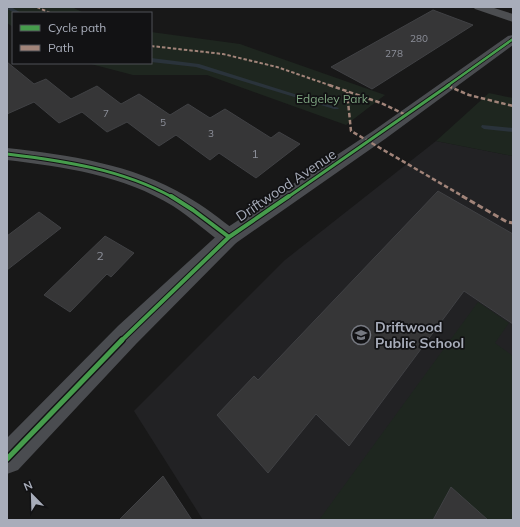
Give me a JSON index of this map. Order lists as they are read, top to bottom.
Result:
{
  "streets": {
    "street": ["Driftwood Avenue"]
  },
  "parks": ["Edgeley Park"],
  "places": {
    "school or university": ["Driftwood Public School"]
  },
  "house_numbers": [
    "280",
    "278",
    "7",
    "5",
    "3",
    "1",
    "2"
  ],
  "legend": ["Cycle path", "Path"],
  "north": "top left"
}
